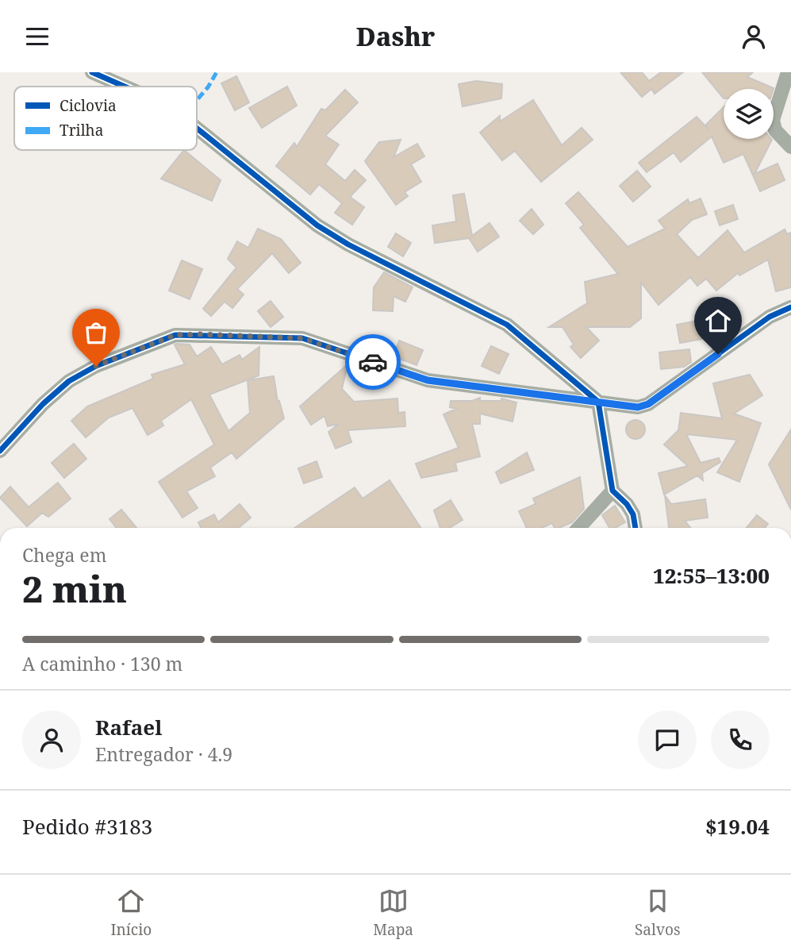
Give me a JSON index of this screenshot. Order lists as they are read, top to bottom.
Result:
{
  "legend": ["Ciclovia", "Trilha"],
  "page": {
    "header": "Dashr",
    "heading": ["2 min", "Chega em", "12:55–13:00"],
    "panel": [
      "Rafael",
      "Entregador · 4.9",
      "Pedido #3183",
      "$19.04"
    ],
    "bar": "A caminho · 130 m",
    "tabs": ["Início", "Mapa", "Salvos"]
  }
}
